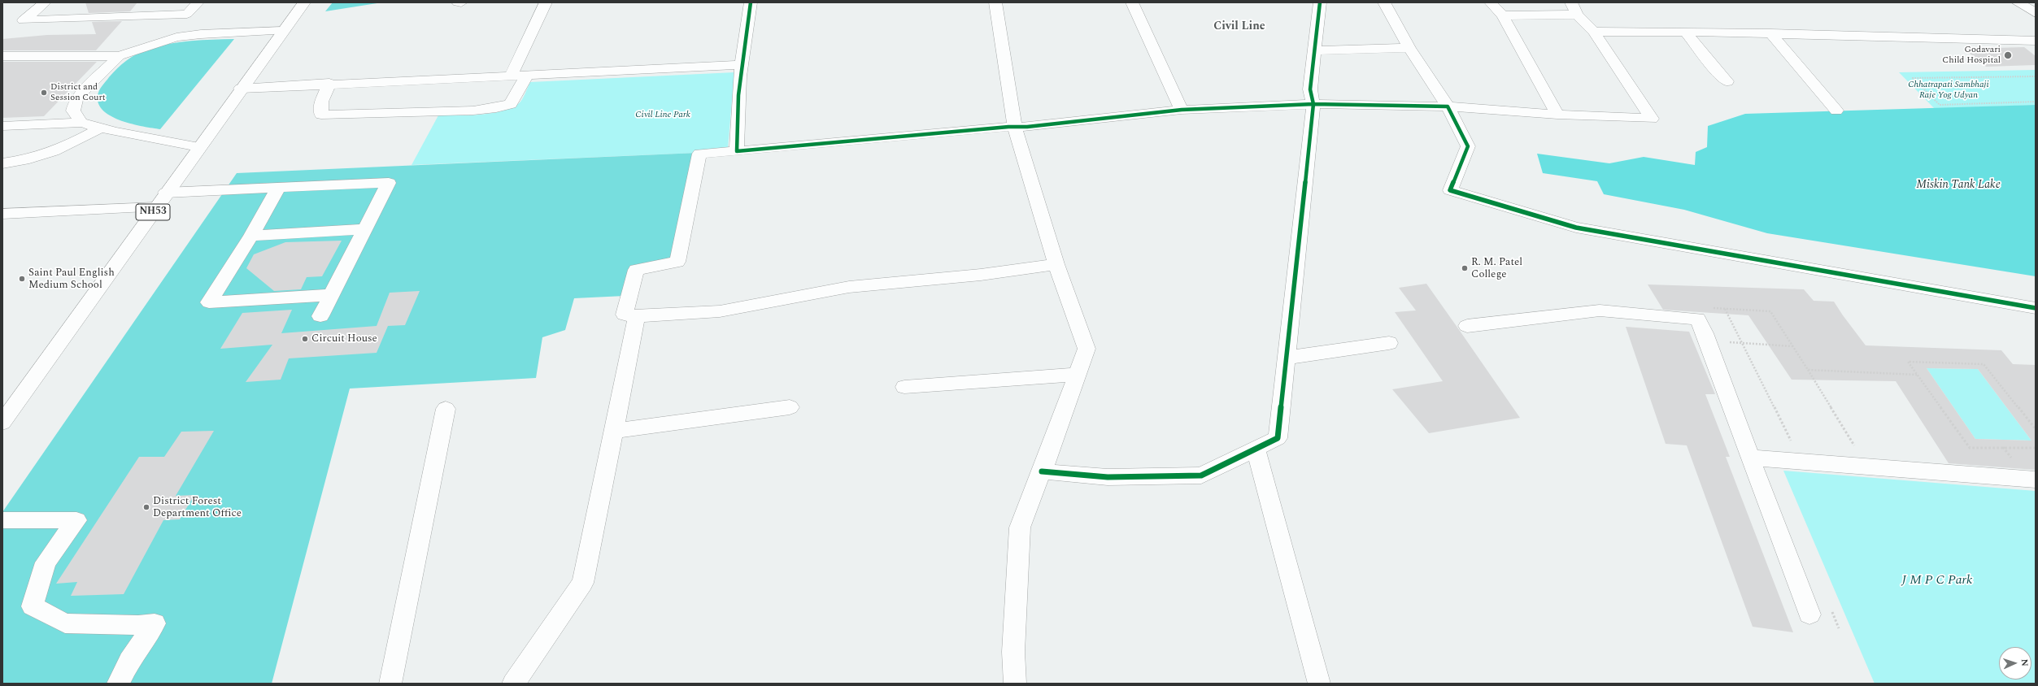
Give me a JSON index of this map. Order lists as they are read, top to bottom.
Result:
{
  "streets": {
    "main road": ["NH53"]
  },
  "districts": ["Civil Line"],
  "water": ["Miskin Tank Lake"],
  "parks": ["Chhatrapati Sambhaji Raje Yog Udyan", "Civil Line Park", "J M P C Park"],
  "places": [
    "Godavari Child Hospital",
    "District and Session Court",
    "R. M. Patel College",
    "Saint Paul English Medium School",
    "Circuit House",
    "District Forest Department Office"
  ],
  "north": "right"
}
